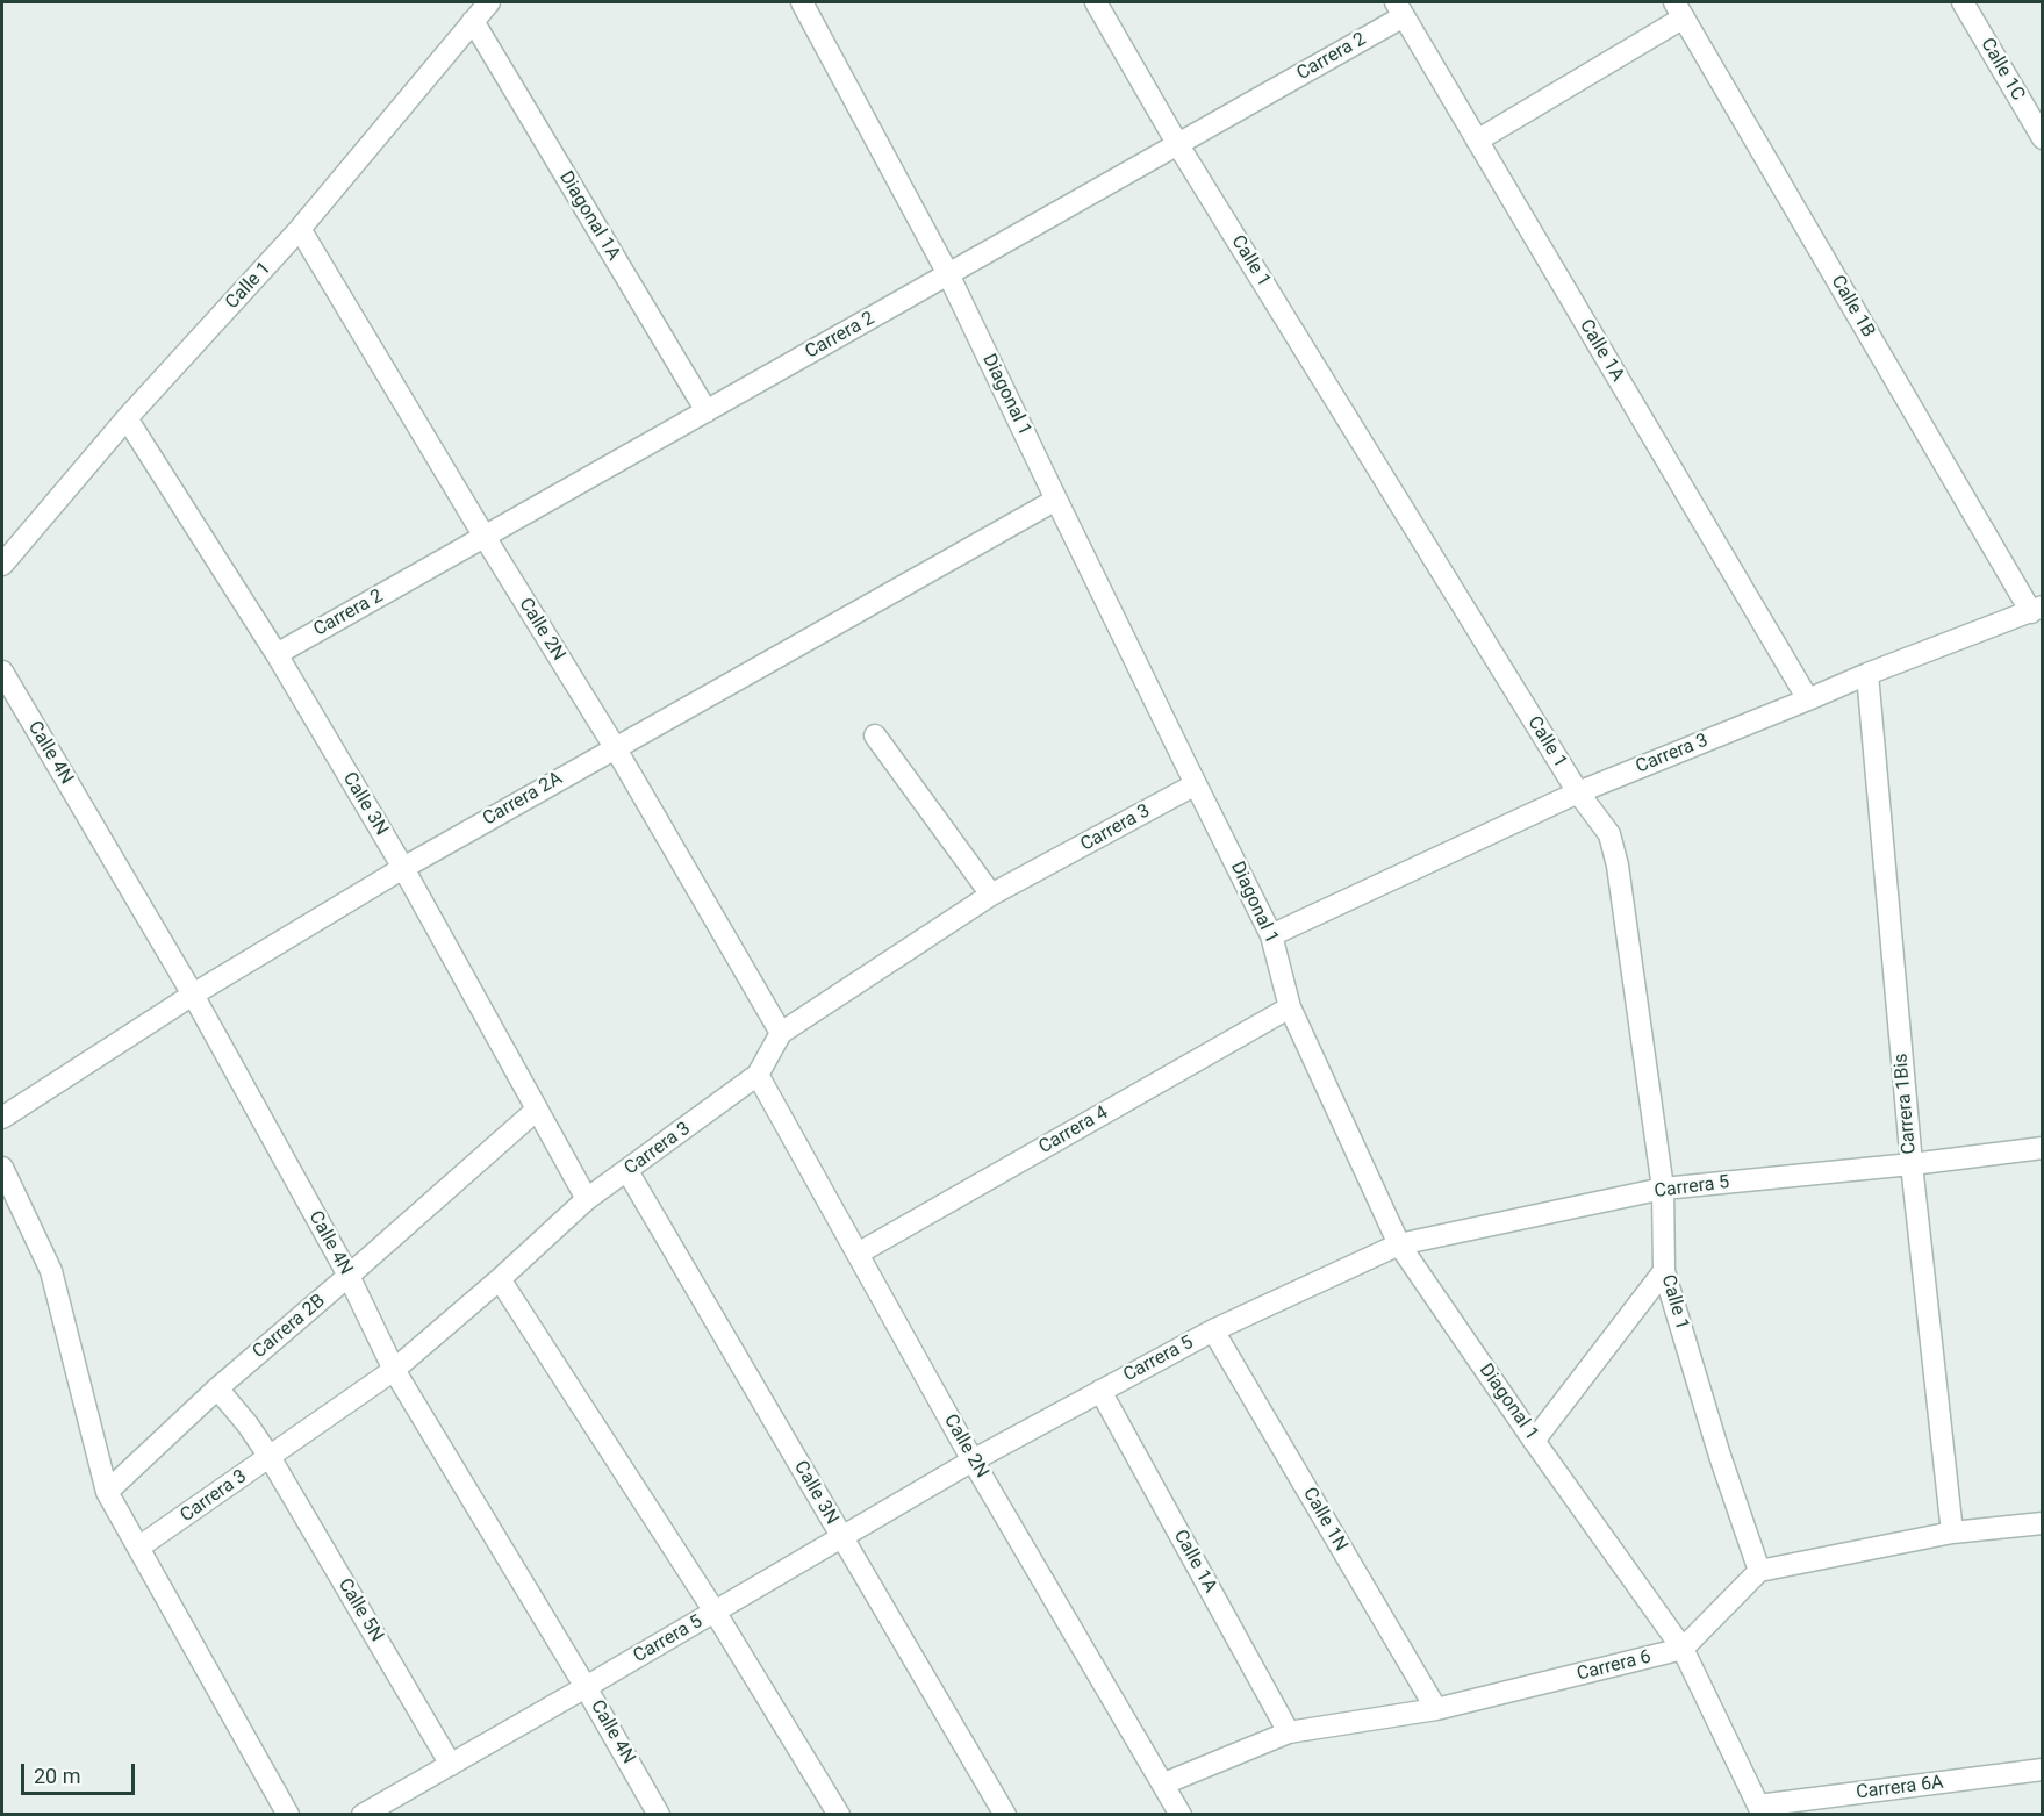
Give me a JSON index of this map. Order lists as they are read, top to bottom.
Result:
{
  "streets": {
    "street": [
      "Carrera 2",
      "Calle 1C",
      "Diagonal 1A",
      "Calle 1",
      "Calle 1B",
      "Calle 1A",
      "Diagonal 1",
      "Calle 2N",
      "Calle 4N",
      "Carrera 3",
      "Carrera 2A",
      "Calle 3N",
      "Carrera 1Bis",
      "Carrera 4",
      "Carrera 5",
      "Carrera 2B",
      "Calle 1N",
      "Calle 5N",
      "Carrera 6",
      "Carrera 6A"
    ]
  },
  "crossings": [
    ["Carrera 2", "Diagonal 1A"],
    ["Carrera 2", "Calle 1"],
    ["Carrera 2", "Calle 1A"],
    ["Carrera 2", "Diagonal 1"],
    ["Carrera 2", "Calle 2N"],
    ["Carrera 2", "Calle 3N"],
    ["Diagonal 1A", "Calle 1"],
    ["Calle 1", "Calle 2N"],
    ["Calle 1", "Carrera 3"],
    ["Calle 1", "Calle 3N"],
    ["Calle 1", "Carrera 5"],
    ["Calle 1B", "Carrera 3"],
    ["Calle 1A", "Carrera 3"],
    ["Calle 1A", "Carrera 5"],
    ["Calle 1A", "Carrera 6"],
    ["Diagonal 1", "Carrera 3"],
    ["Diagonal 1", "Carrera 2A"],
    ["Diagonal 1", "Carrera 4"],
    ["Diagonal 1", "Carrera 5"],
    ["Diagonal 1", "Carrera 6"],
    ["Diagonal 1", "Carrera 6A"],
    ["Calle 2N", "Carrera 3"],
    ["Calle 2N", "Carrera 2A"],
    ["Calle 2N", "Carrera 4"],
    ["Calle 2N", "Carrera 5"],
    ["Calle 2N", "Carrera 6"],
    ["Calle 4N", "Carrera 3"],
    ["Calle 4N", "Carrera 2A"],
    ["Calle 4N", "Carrera 5"],
    ["Calle 4N", "Carrera 2B"],
    ["Carrera 3", "Calle 3N"],
    ["Carrera 3", "Carrera 1Bis"],
    ["Carrera 3", "Calle 5N"],
    ["Carrera 2A", "Calle 3N"],
    ["Calle 3N", "Carrera 5"],
    ["Calle 3N", "Carrera 2B"],
    ["Carrera 1Bis", "Carrera 5"],
    ["Carrera 5", "Calle 1N"],
    ["Carrera 5", "Calle 5N"],
    ["Carrera 2B", "Calle 5N"],
    ["Calle 1N", "Carrera 6"]
  ],
  "scale_bar": "20 m"
}
